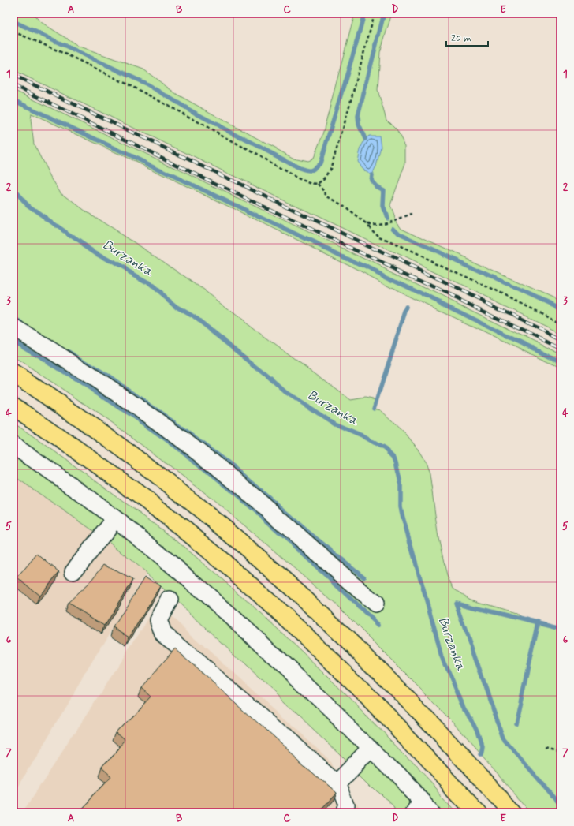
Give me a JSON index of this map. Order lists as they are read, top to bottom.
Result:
{
  "water": ["Burzanka"],
  "scale_bar": "20 m",
  "grid": {
    "columns": [
      "A",
      "B",
      "C",
      "D",
      "E"
    ],
    "rows": [
      "1",
      "2",
      "3",
      "4",
      "5",
      "6",
      "7"
    ]
  }
}
